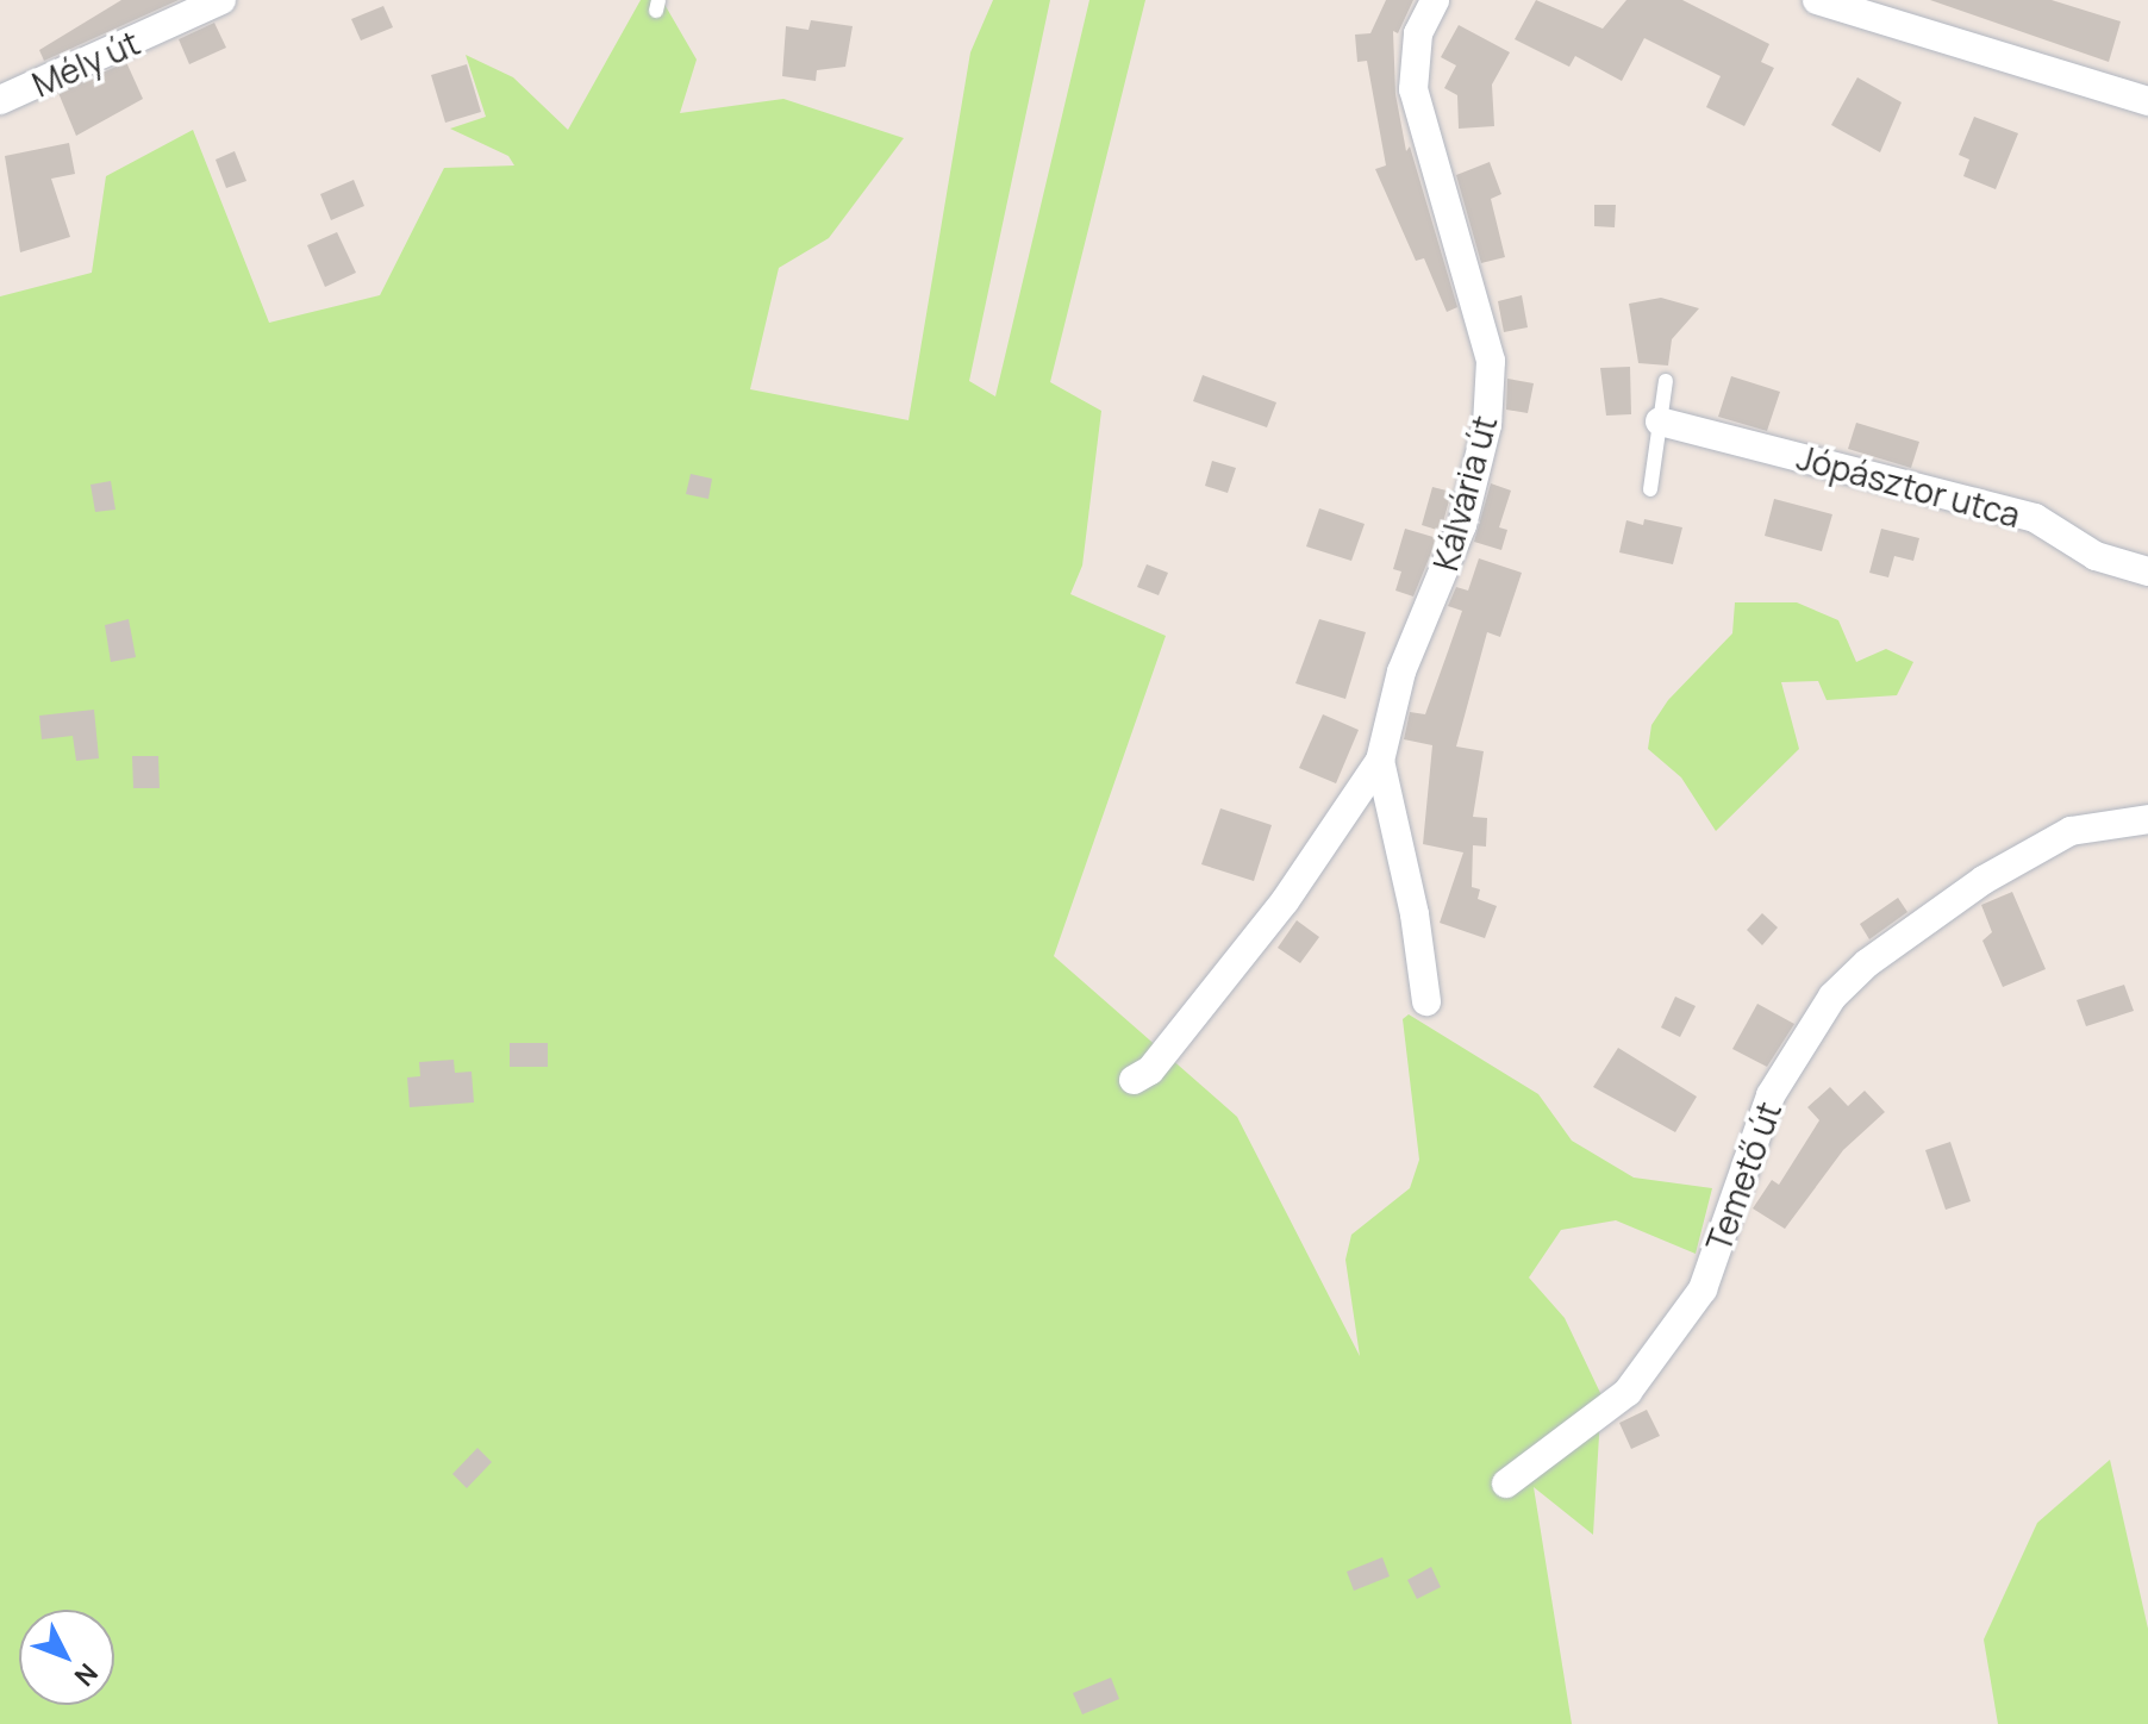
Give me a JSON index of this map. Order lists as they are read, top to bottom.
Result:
{
  "streets": {
    "street": [
      "Mély út",
      "Jópásztor utca",
      "Kálvária út",
      "Temető út"
    ]
  },
  "north": "bottom right"
}
